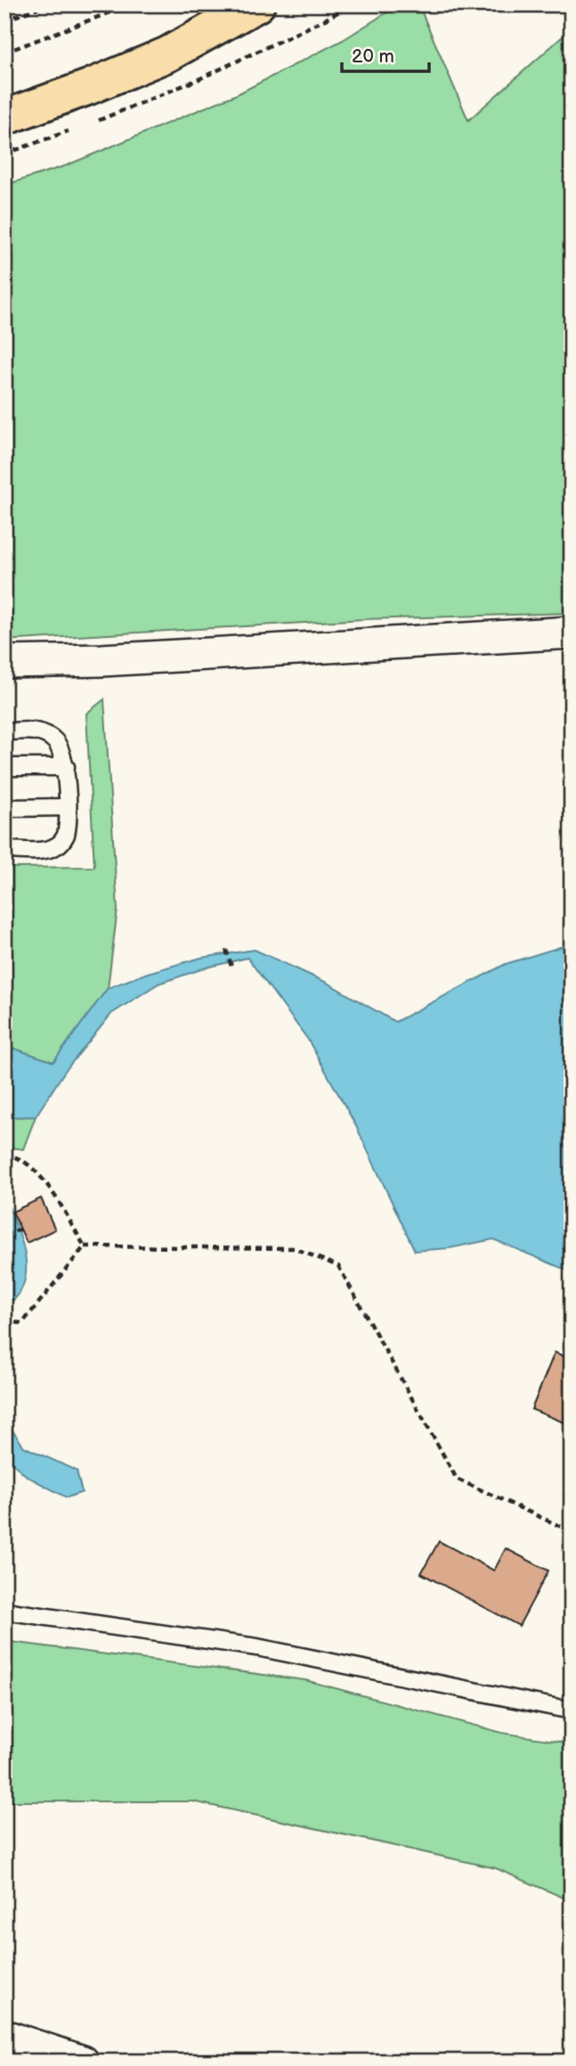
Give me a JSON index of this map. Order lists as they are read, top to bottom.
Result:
{
  "scale_bar": "20 m"
}
